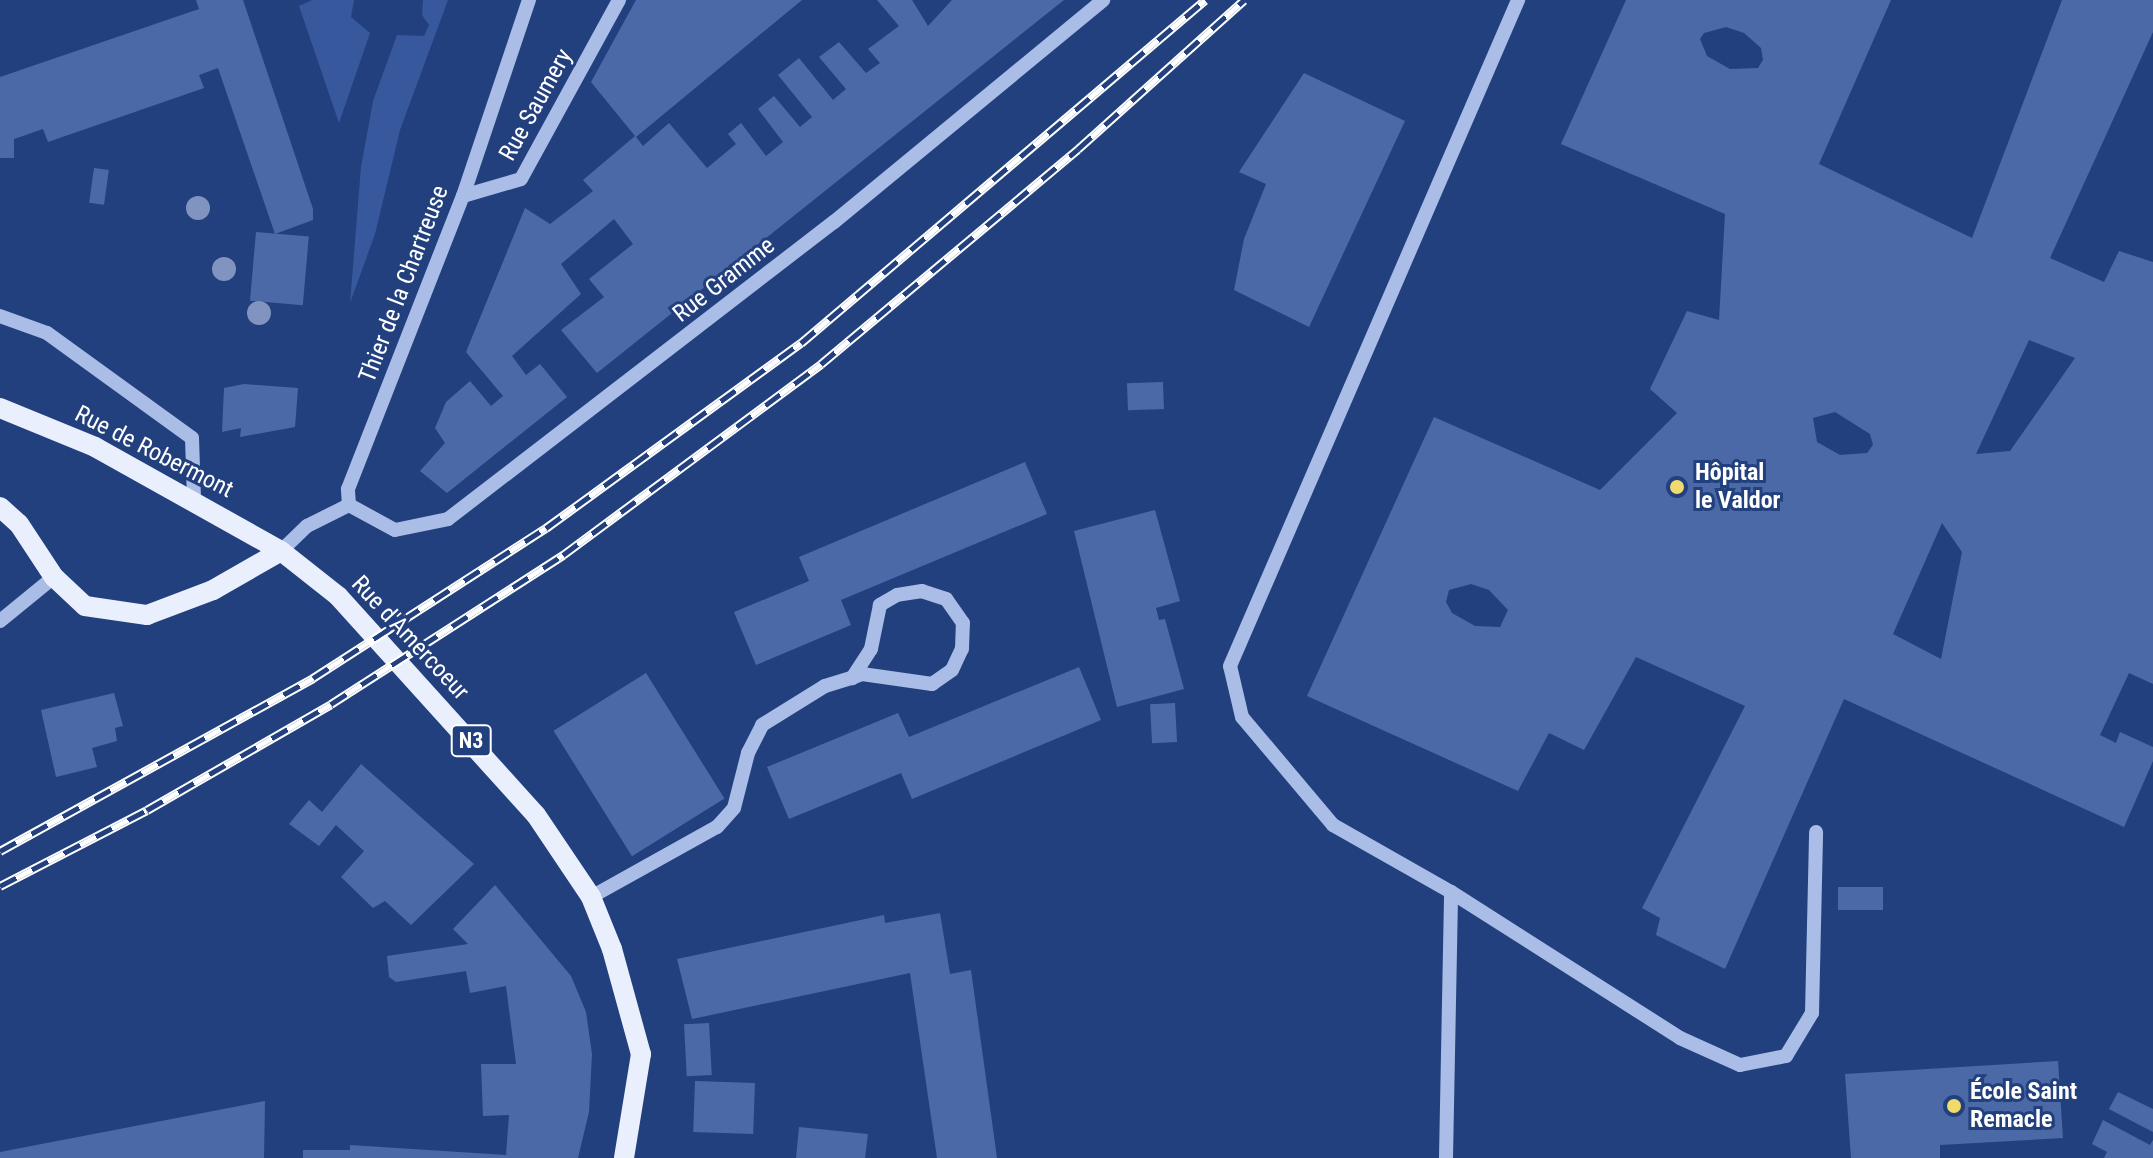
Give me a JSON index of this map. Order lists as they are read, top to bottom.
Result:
{
  "streets": {
    "main road": ["Rue de Robermont", "Rue d'Amercoeur", "N3"],
    "street": ["Rue Saumery", "Rue Gramme", "Thier de la Chartreuse"]
  },
  "crossings": [
    ["Rue Saumery", "Thier de la Chartreuse"],
    ["Rue Gramme", "Thier de la Chartreuse"],
    ["Rue de Robermont", "Rue d'Amercoeur"]
  ],
  "places": ["Hôpital le Valdor", "École Saint Remacle"]
}
